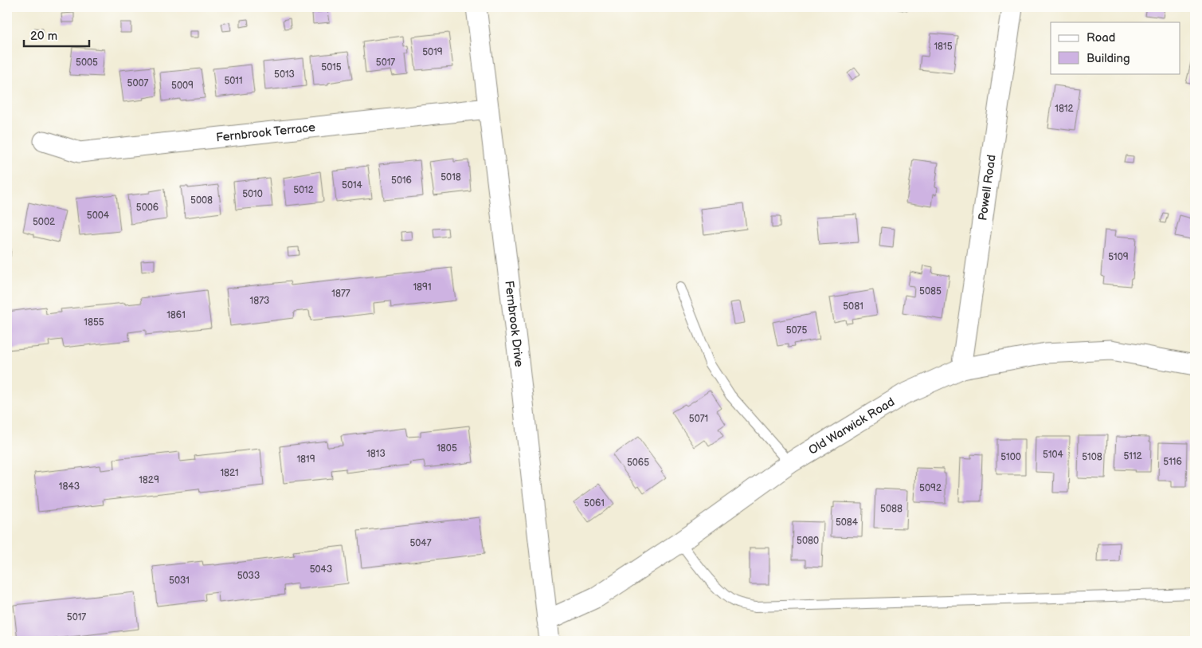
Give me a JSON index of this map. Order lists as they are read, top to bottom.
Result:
{
  "streets": {
    "street": [
      "Fernbrook Terrace",
      "Powell Road",
      "Fernbrook Drive",
      "Old Warwick Road"
    ]
  },
  "crossings": [
    ["Fernbrook Terrace", "Fernbrook Drive"],
    ["Powell Road", "Old Warwick Road"],
    ["Fernbrook Drive", "Old Warwick Road"]
  ],
  "house_numbers": [
    "1815",
    "5019",
    "5005",
    "5017",
    "5015",
    "5013",
    "5011",
    "5007",
    "5009",
    "1812",
    "5018",
    "5016",
    "5014",
    "5012",
    "5010",
    "5008",
    "5006",
    "5004",
    "5002",
    "5109",
    "1891",
    "5085",
    "1877",
    "1873",
    "5081",
    "1861",
    "1855",
    "5075",
    "5071",
    "1805",
    "1813",
    "5104",
    "5112",
    "5100",
    "5108",
    "1819",
    "5116",
    "5065",
    "1821",
    "1829",
    "1843",
    "5092",
    "5061",
    "5088",
    "5084",
    "5080",
    "5047",
    "5043",
    "5033",
    "5031",
    "5017"
  ],
  "legend": ["Road", "Building"],
  "scale_bar": "20 m"
}
